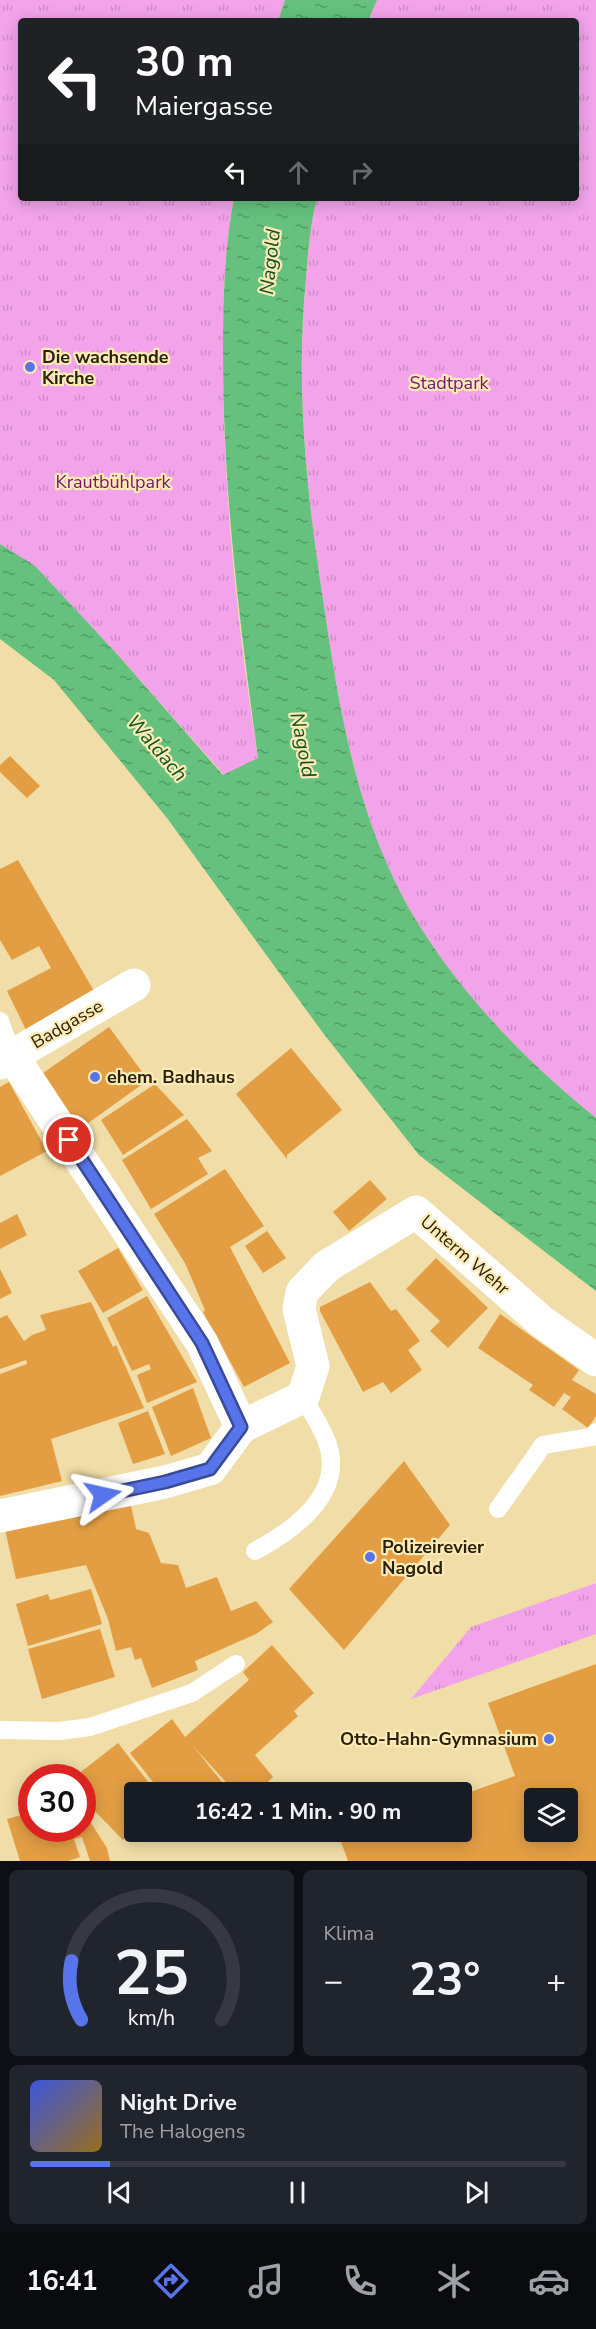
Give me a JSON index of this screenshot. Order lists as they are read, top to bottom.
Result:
{
  "streets": {
    "street": ["Badgasse", "Unterm Wehr"]
  },
  "water": ["Nagold", "Waldach"],
  "parks": ["Stadtpark", "Krautbühlpark"],
  "places": [
    "Die wachsende Kirche",
    "ehem. Badhaus",
    "Polizeirevier Nagold",
    "Otto-Hahn-Gymnasium"
  ],
  "page": {
    "turn": ["30 m", "Maiergasse"],
    "limit": "30",
    "trip": "16:42 · 1 Min. · 90 m",
    "tile": "Klima",
    "heat": ["−", "23°", "+"],
    "song": ["Night Drive", "The Halogens"],
    "tabs": "16:41",
    "gauge": ["25", "km/h"]
  }
}
